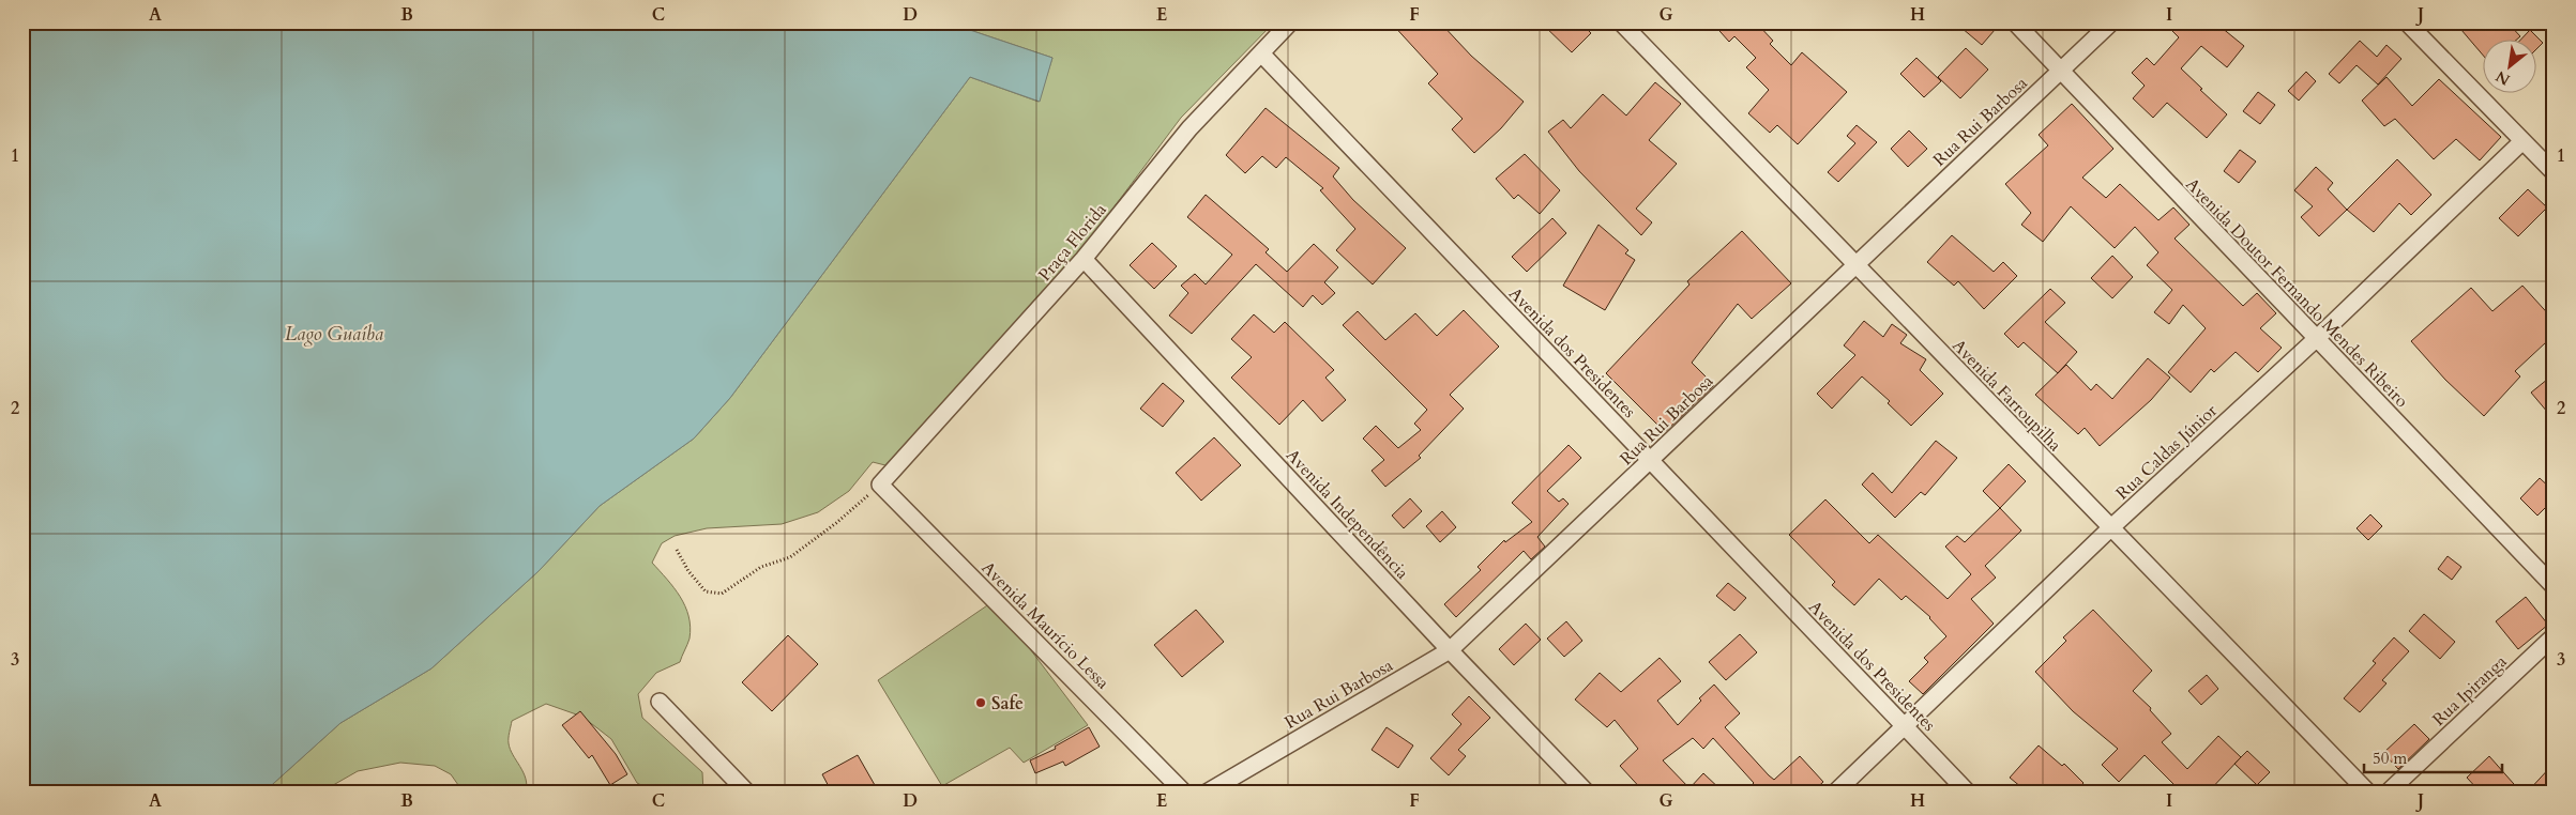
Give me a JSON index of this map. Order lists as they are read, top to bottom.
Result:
{
  "streets": {
    "street": [
      "Rua Rui Barbosa",
      "Praça Florida",
      "Avenida Doutor Fernando Mendes Ribeiro",
      "Avenida dos Presidentes",
      "Avenida Farroupilha",
      "Rua Caldas Júnior",
      "Avenida Independência",
      "Avenida Maurício Lessa",
      "Rua Ipiranga"
    ]
  },
  "crossings": [
    ["Rua Rui Barbosa", "Avenida Doutor Fernando Mendes Ribeiro"],
    ["Rua Rui Barbosa", "Avenida dos Presidentes"],
    ["Rua Rui Barbosa", "Avenida Farroupilha"],
    ["Rua Rui Barbosa", "Avenida Independência"],
    ["Praça Florida", "Avenida dos Presidentes"],
    ["Praça Florida", "Avenida Independência"],
    ["Praça Florida", "Avenida Maurício Lessa"],
    ["Avenida Doutor Fernando Mendes Ribeiro", "Rua Caldas Júnior"],
    ["Avenida dos Presidentes", "Rua Caldas Júnior"],
    ["Avenida Farroupilha", "Rua Caldas Júnior"]
  ],
  "water": ["Lago Guaíba"],
  "places": ["Safe"],
  "scale_bar": "50 m",
  "north": "bottom left",
  "grid": {
    "columns": [
      "A",
      "B",
      "C",
      "D",
      "E",
      "F",
      "G",
      "H",
      "I",
      "J"
    ],
    "rows": ["1", "2", "3"]
  }
}
